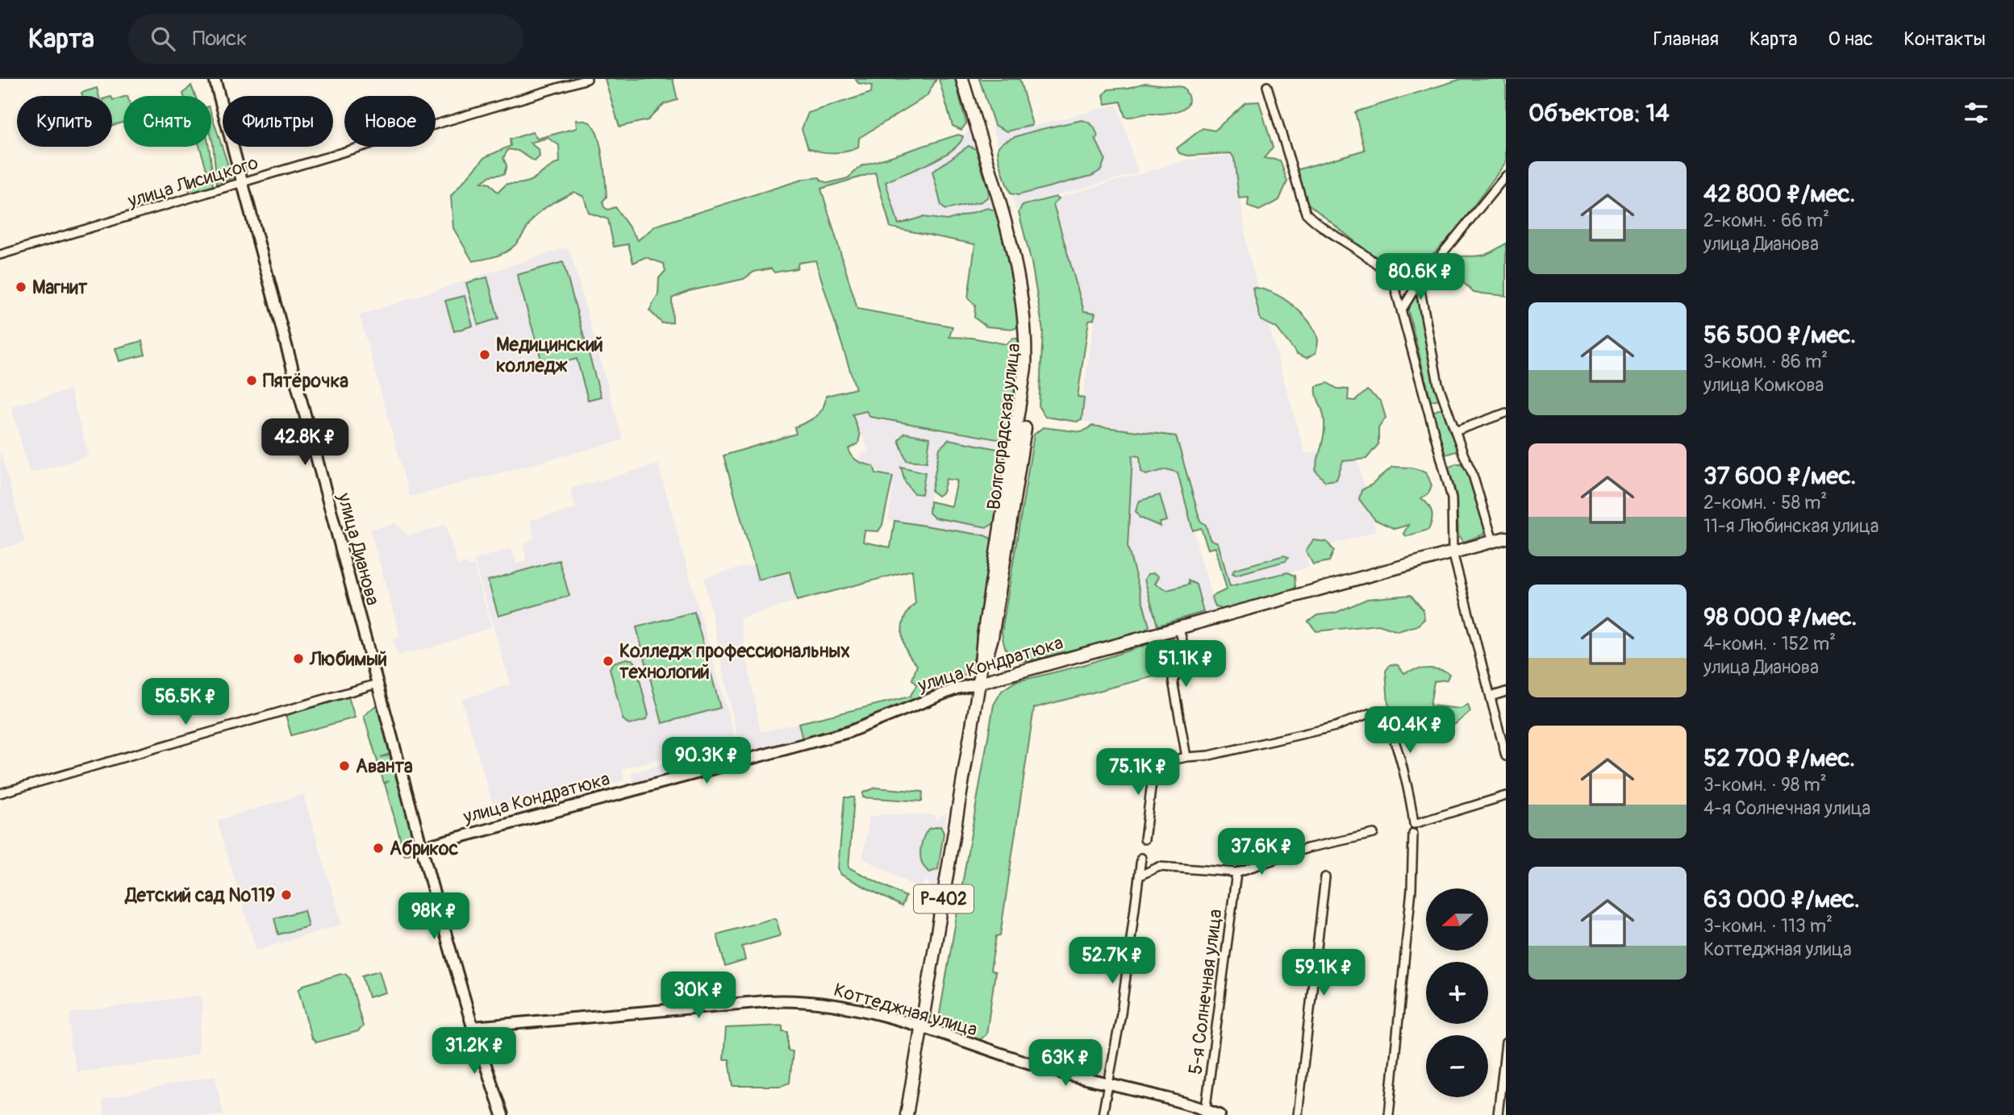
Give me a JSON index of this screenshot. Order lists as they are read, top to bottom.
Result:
{
  "streets": {
    "main road": ["Волгоградская улица", "улица Кондратюка", "Р-402"],
    "street": [
      "улица Лисицкого",
      "улица Дианова",
      "5-я Солнечная улица",
      "Коттеджная улица"
    ]
  },
  "crossings": [
    ["улица Лисицкого", "улица Дианова"],
    ["Волгоградская улица", "улица Кондратюка"],
    ["Волгоградская улица", "Коттеджная улица"],
    ["улица Дианова", "улица Кондратюка"],
    ["улица Дианова", "Коттеджная улица"],
    ["5-я Солнечная улица", "Коттеджная улица"]
  ],
  "places": [
    "Магнит",
    "Медицинский колледж",
    "Пятёрочка",
    "Любимый",
    "Колледж профессиональных технологий",
    "Аванта",
    "Абрикос",
    "Детский сад №119"
  ],
  "north": "left",
  "page": {
    "header": "Карта",
    "search": "Поиск",
    "nav": [
      "Главная",
      "Карта",
      "О нас",
      "Контакты"
    ],
    "heading": "Объектов: 14",
    "chip": [
      "Купить",
      "Снять",
      "Фильтры",
      "Новое"
    ],
    "list": [
      {
        "name": "42 800 ₽/мес.",
        "note": "2-комн. · 66 m² · улица Дианова"
      },
      {
        "name": "56 500 ₽/мес.",
        "note": "3-комн. · 86 m² · улица Комкова"
      },
      {
        "name": "37 600 ₽/мес.",
        "note": "2-комн. · 58 m² · 11-я Любинская улица"
      },
      {
        "name": "98 000 ₽/мес.",
        "note": "4-комн. · 152 m² · улица Дианова"
      },
      {
        "name": "52 700 ₽/мес.",
        "note": "3-комн. · 98 m² · 4-я Солнечная улица"
      },
      {
        "name": "63 000 ₽/мес.",
        "note": "3-комн. · 113 m² · Коттеджная улица"
      }
    ],
    "price": [
      "80.6K ₽",
      "42.8K ₽",
      "51.1K ₽",
      "56.5K ₽",
      "40.4K ₽",
      "90.3K ₽",
      "75.1K ₽",
      "37.6K ₽",
      "98K ₽",
      "52.7K ₽",
      "59.1K ₽",
      "30K ₽",
      "31.2K ₽",
      "63K ₽"
    ],
    "map_buttons": ["+", "−"]
  }
}
